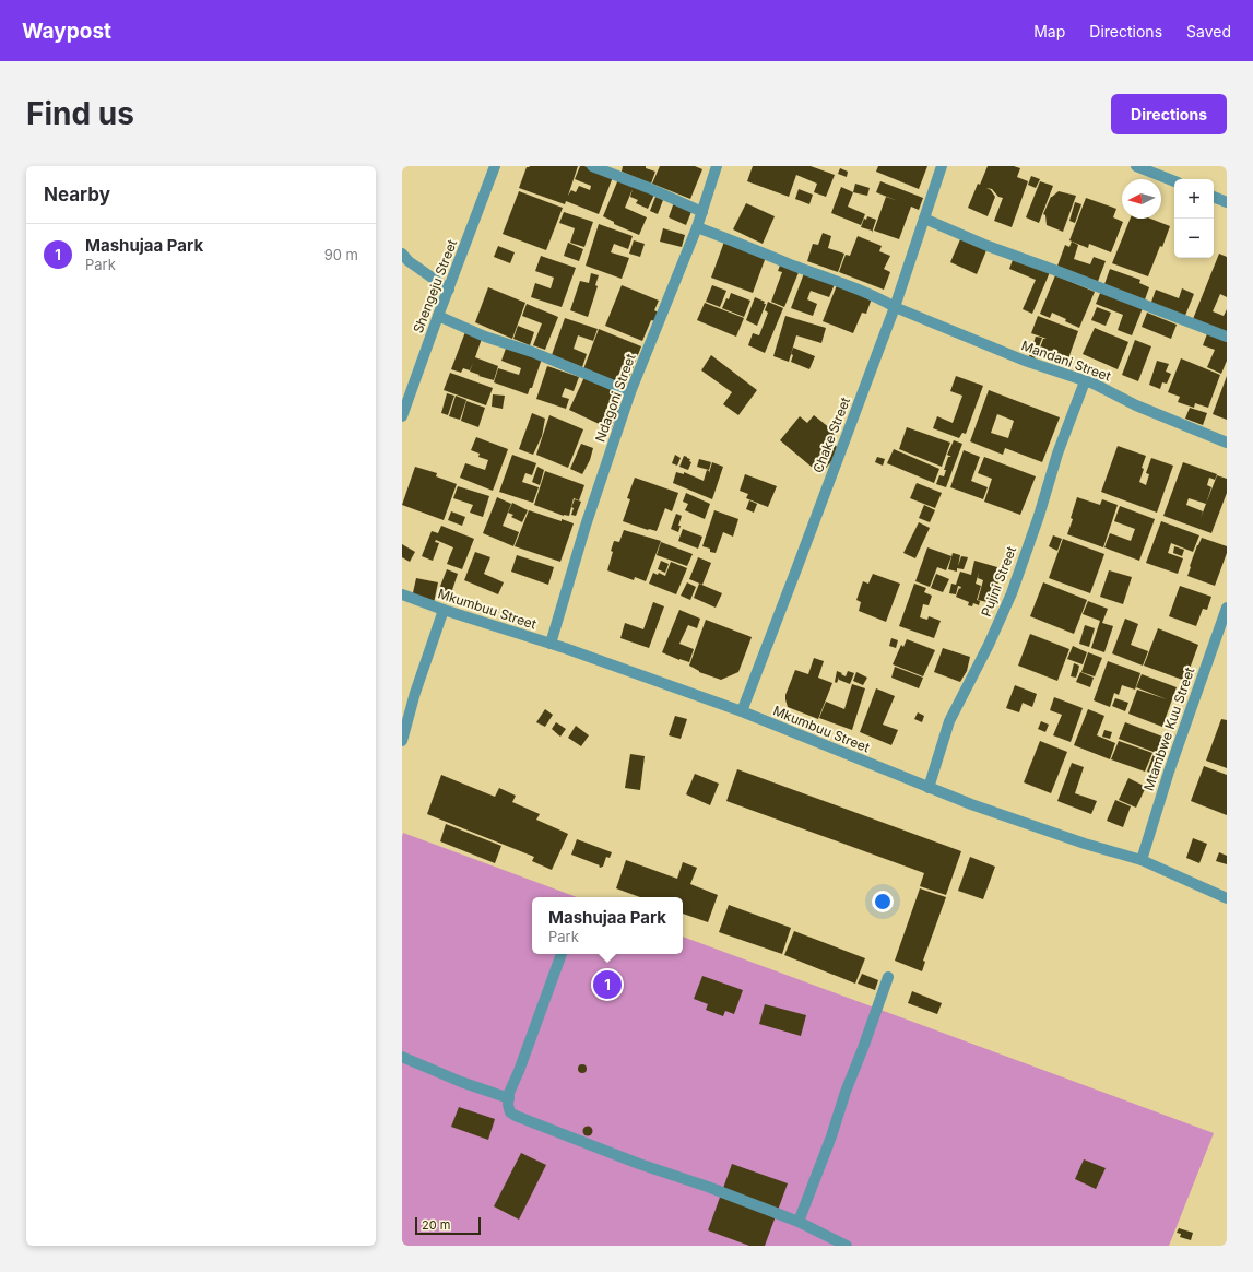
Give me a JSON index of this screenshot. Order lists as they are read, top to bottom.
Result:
{
  "streets": {
    "street": [
      "Shengeju Street",
      "Mandani Street",
      "Ndagoni Street",
      "Chake Street",
      "Pujini Street",
      "Mkumbuu Street",
      "Mtambwe Kuu Street"
    ]
  },
  "crossings": [
    ["Mandani Street", "Ndagoni Street"],
    ["Mandani Street", "Chake Street"],
    ["Mandani Street", "Pujini Street"],
    ["Ndagoni Street", "Mkumbuu Street"],
    ["Chake Street", "Mkumbuu Street"],
    ["Pujini Street", "Mkumbuu Street"],
    ["Mkumbuu Street", "Mtambwe Kuu Street"]
  ],
  "scale_bar": "20 m",
  "north": "left",
  "page": {
    "header": "Waypost",
    "nav": ["Map", "Directions", "Saved"],
    "buttons": "Directions",
    "title": "Find us",
    "heading": "Nearby",
    "map_buttons": ["+", "−"],
    "list": [
      {
        "mark": "1",
        "name": "Mashujaa Park",
        "note": "Park",
        "value": "90 m"
      }
    ],
    "popup": ["Mashujaa Park", "Park"],
    "pins": "1",
    "scale": "20 m"
  }
}
